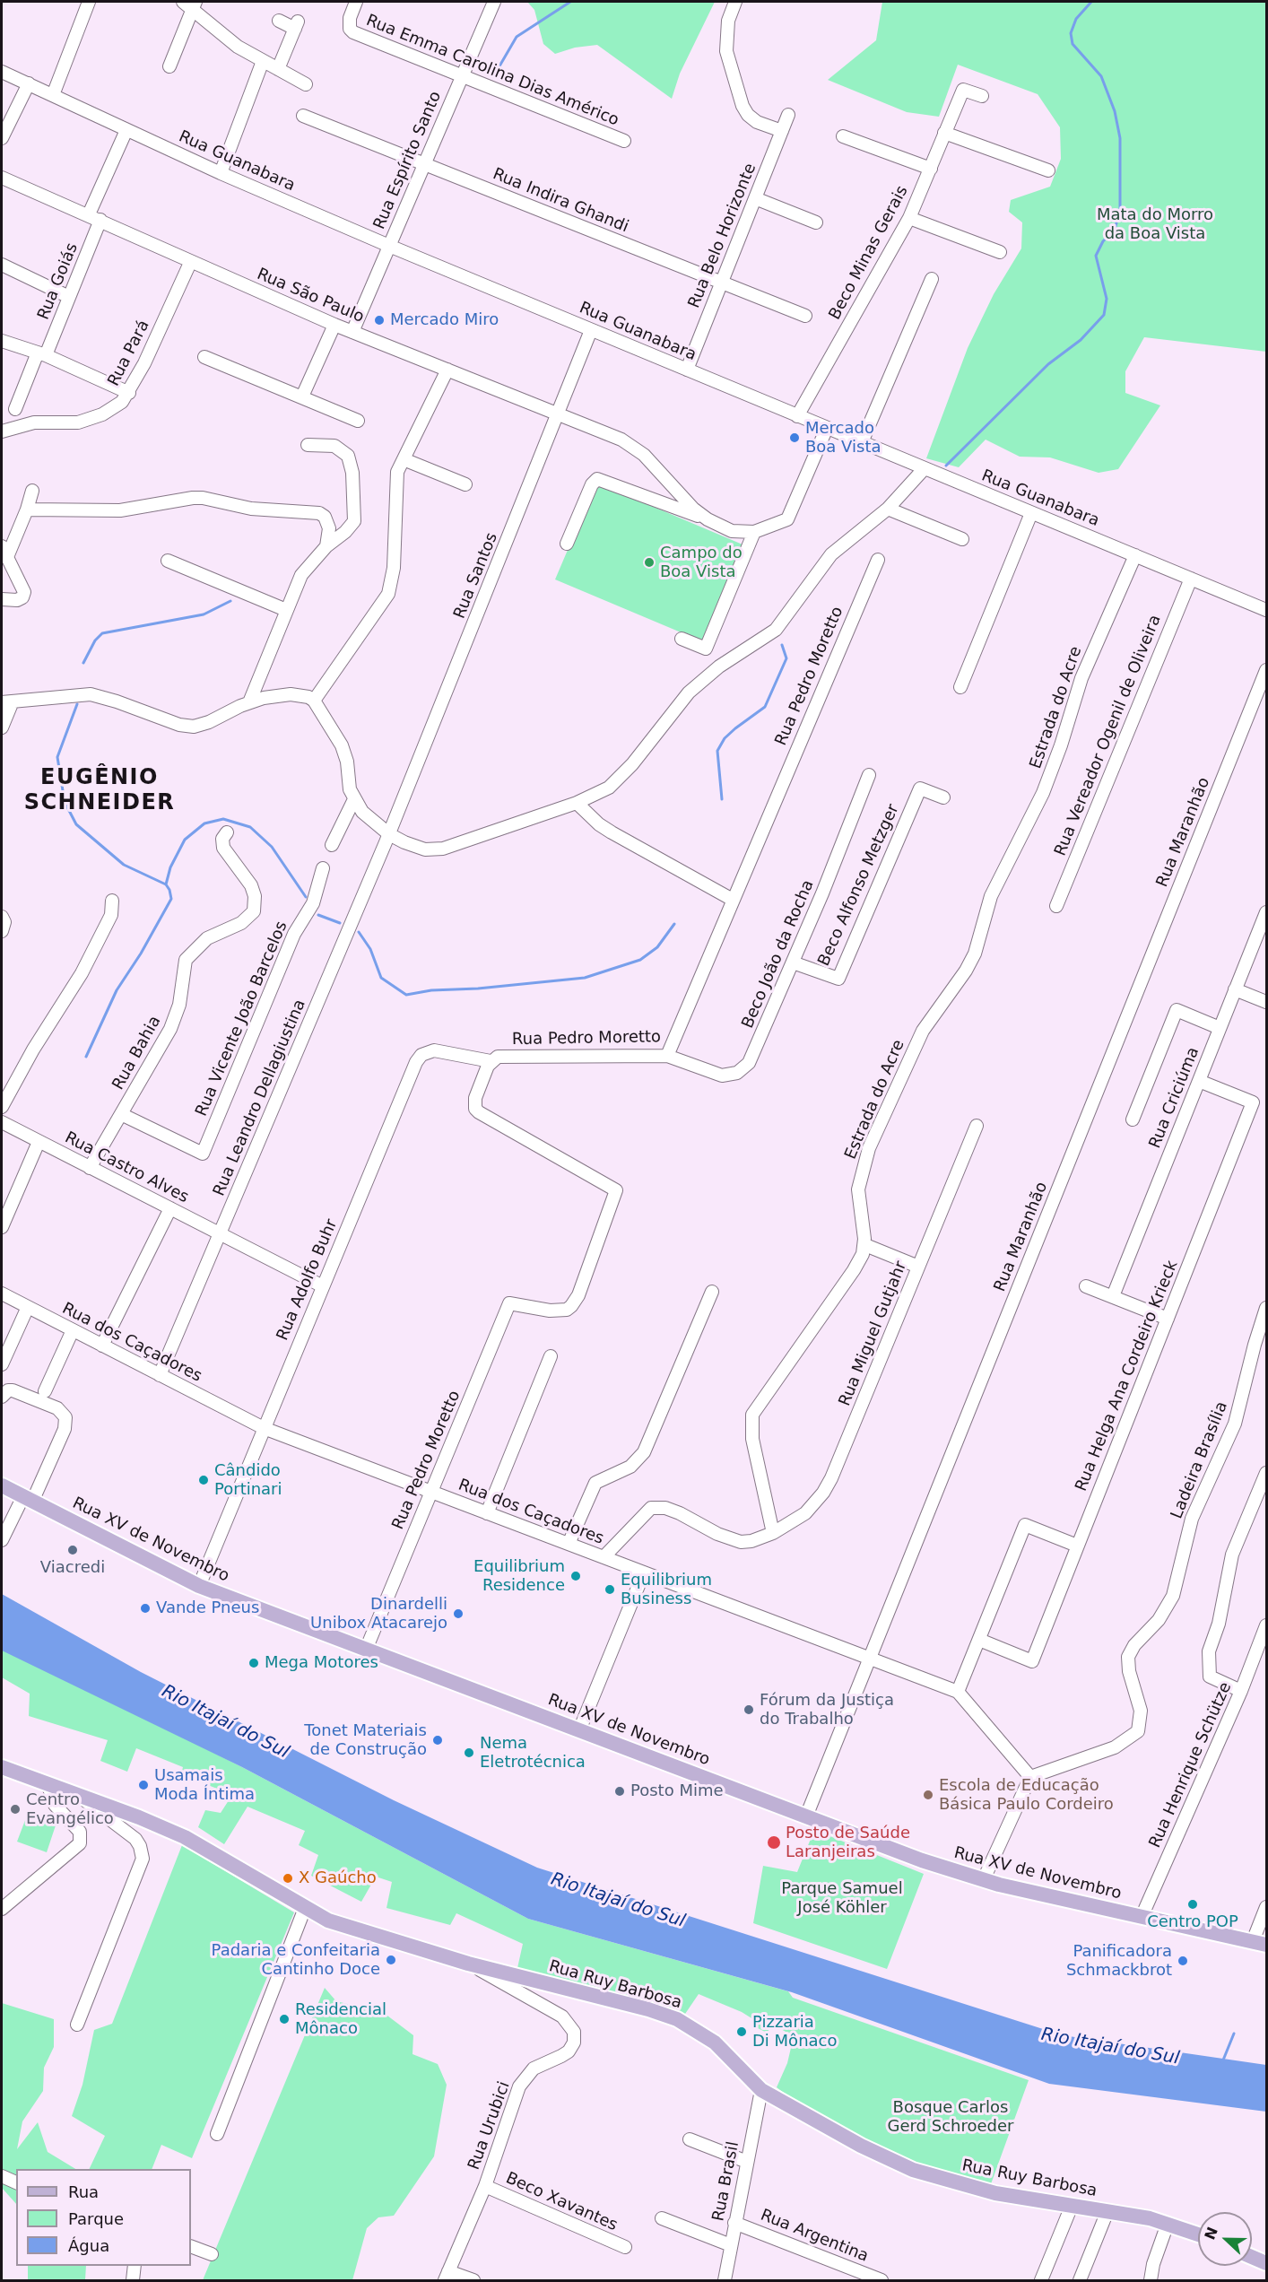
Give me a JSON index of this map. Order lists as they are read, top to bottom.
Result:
{
  "streets": {
    "main road": ["Rua XV de Novembro", "Rua Ruy Barbosa"],
    "street": [
      "Rua Emma Carolina Dias Américo",
      "Rua Espírito Santo",
      "Rua Guanabara",
      "Rua Indira Ghandi",
      "Rua Belo Horizonte",
      "Beco Minas Gerais",
      "Rua Goiás",
      "Rua São Paulo",
      "Rua Pará",
      "Rua Santos",
      "Rua Pedro Moretto",
      "Estrada do Acre",
      "Rua Vereador Ogenil de Oliveira",
      "Rua Maranhão",
      "Beco Alfonso Metzger",
      "Beco João da Rocha",
      "Rua Vicente João Barcelos",
      "Rua Bahia",
      "Rua Leandro Dellagiustina",
      "Rua Criciúma",
      "Rua Castro Alves",
      "Rua Adolfo Buhr",
      "Rua Miguel Gutjahr",
      "Rua dos Caçadores",
      "Rua Helga Ana Cordeiro Krieck",
      "Ladeira Brasília",
      "Rua Henrique Schütze",
      "Rua Urubici",
      "Rua Brasil",
      "Beco Xavantes",
      "Rua Argentina"
    ]
  },
  "crossings": [
    ["Rua Emma Carolina Dias Américo", "Rua Espírito Santo"],
    ["Rua Espírito Santo", "Rua Guanabara"],
    ["Rua Espírito Santo", "Rua Indira Ghandi"],
    ["Rua Espírito Santo", "Rua São Paulo"],
    ["Rua Guanabara", "Rua Belo Horizonte"],
    ["Rua Guanabara", "Beco Minas Gerais"],
    ["Rua Guanabara", "Rua Goiás"],
    ["Rua Guanabara", "Rua Santos"],
    ["Rua Guanabara", "Estrada do Acre"],
    ["Rua Guanabara", "Rua Vereador Ogenil de Oliveira"],
    ["Rua Indira Ghandi", "Rua Belo Horizonte"],
    ["Rua Goiás", "Rua São Paulo"],
    ["Rua São Paulo", "Rua Pará"],
    ["Rua São Paulo", "Rua Santos"],
    ["Rua Santos", "Rua Leandro Dellagiustina"],
    ["Rua Pedro Moretto", "Beco João da Rocha"],
    ["Rua Pedro Moretto", "Rua Adolfo Buhr"],
    ["Rua Pedro Moretto", "Rua dos Caçadores"],
    ["Rua Pedro Moretto", "Rua XV de Novembro"],
    ["Estrada do Acre", "Rua Miguel Gutjahr"],
    ["Rua Maranhão", "Rua dos Caçadores"],
    ["Rua Maranhão", "Rua XV de Novembro"],
    ["Beco Alfonso Metzger", "Beco João da Rocha"],
    ["Rua Vicente João Barcelos", "Rua Bahia"],
    ["Rua Bahia", "Rua Castro Alves"],
    ["Rua Leandro Dellagiustina", "Rua Castro Alves"],
    ["Rua Leandro Dellagiustina", "Rua dos Caçadores"],
    ["Rua Criciúma", "Rua Helga Ana Cordeiro Krieck"],
    ["Rua Castro Alves", "Rua Adolfo Buhr"],
    ["Rua Adolfo Buhr", "Rua dos Caçadores"],
    ["Rua Adolfo Buhr", "Rua XV de Novembro"],
    ["Rua dos Caçadores", "Ladeira Brasília"],
    ["Rua XV de Novembro", "Rua Henrique Schütze"],
    ["Rua Ruy Barbosa", "Rua Urubici"],
    ["Rua Ruy Barbosa", "Rua Brasil"],
    ["Rua Urubici", "Beco Xavantes"],
    ["Rua Brasil", "Rua Argentina"]
  ],
  "districts": ["EUGÊNIO SCHNEIDER"],
  "water": ["Rio Itajaí do Sul"],
  "parks": ["Mata do Morro da Boa Vista", "Parque Samuel José Köhler", "Bosque Carlos Gerd Schroeder"],
  "places": [
    "Mercado Miro",
    "Mercado Boa Vista",
    "Campo do Boa Vista",
    "Cândido Portinari",
    "Viacredi",
    "Equilibrium Residence",
    "Equilibrium Business",
    "Vande Pneus",
    "Dinardelli Unibox Atacarejo",
    "Mega Motores",
    "Fórum da Justiça do Trabalho",
    "Tonet Materiais de Construção",
    "Nema Eletrotécnica",
    "Usamais Moda Íntima",
    "Posto Mime",
    "Escola de Educação Básica Paulo Cordeiro",
    "Centro Evangélico",
    "Posto de Saúde Laranjeiras",
    "X Gaúcho",
    "Centro POP",
    "Padaria e Confeitaria Cantinho Doce",
    "Panificadora Schmackbrot",
    "Residencial Mônaco",
    "Pizzaria Di Mônaco"
  ],
  "legend": ["Rua", "Parque", "Água"],
  "north": "left"
}
